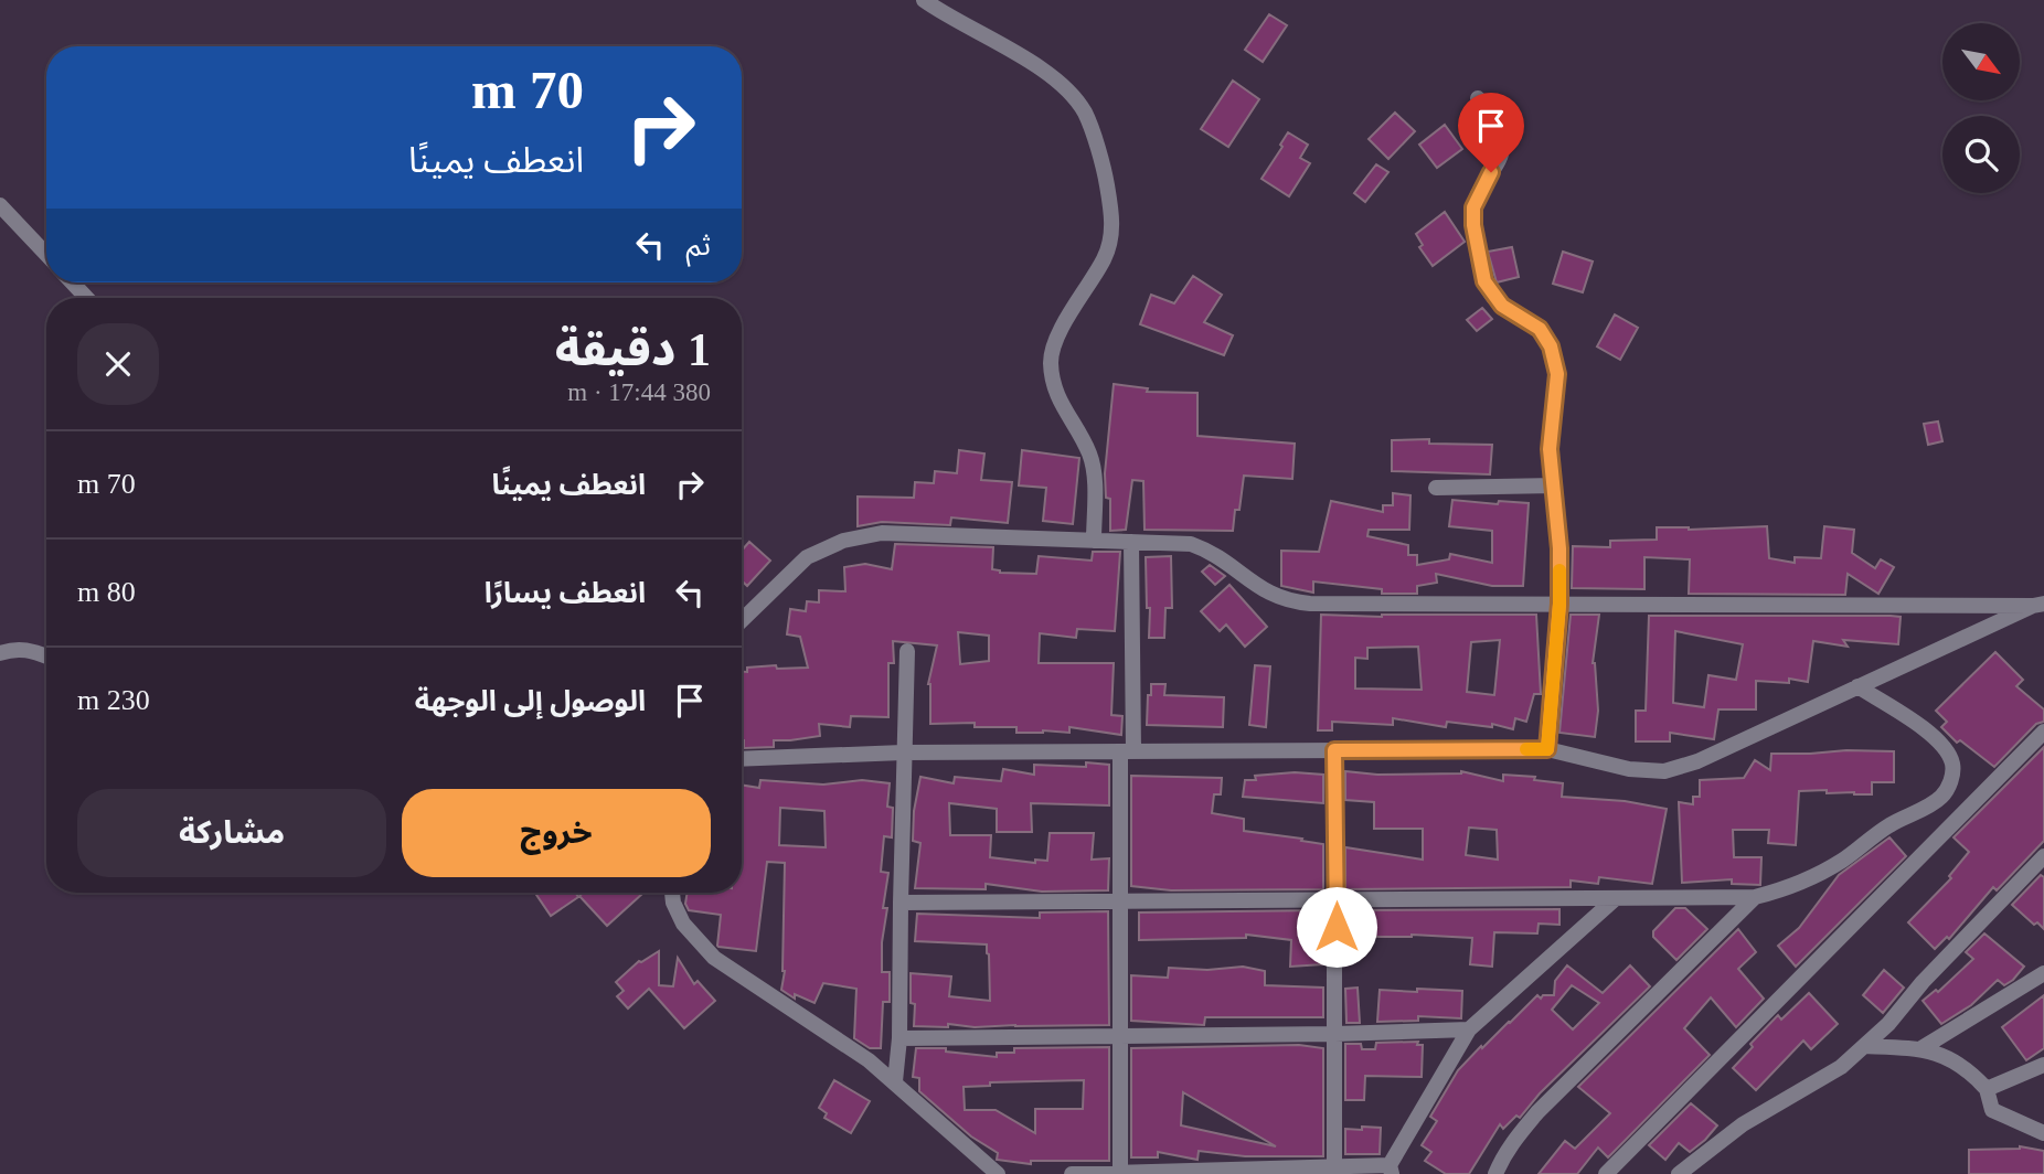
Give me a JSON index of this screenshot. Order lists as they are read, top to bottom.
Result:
{
  "north": "bottom right",
  "page": {
    "turn": ["70 m", "انعطف يمينًا"],
    "then": "ثم",
    "heading": ["1 دقيقة", "380 m · 17:44"],
    "list": [
      {
        "name": "انعطف يمينًا",
        "value": "70 m"
      },
      {
        "name": "انعطف يسارًا",
        "value": "80 m"
      },
      {
        "name": "الوصول إلى الوجهة",
        "value": "230 m"
      }
    ],
    "buttons": ["خروج", "مشاركة"]
  }
}
